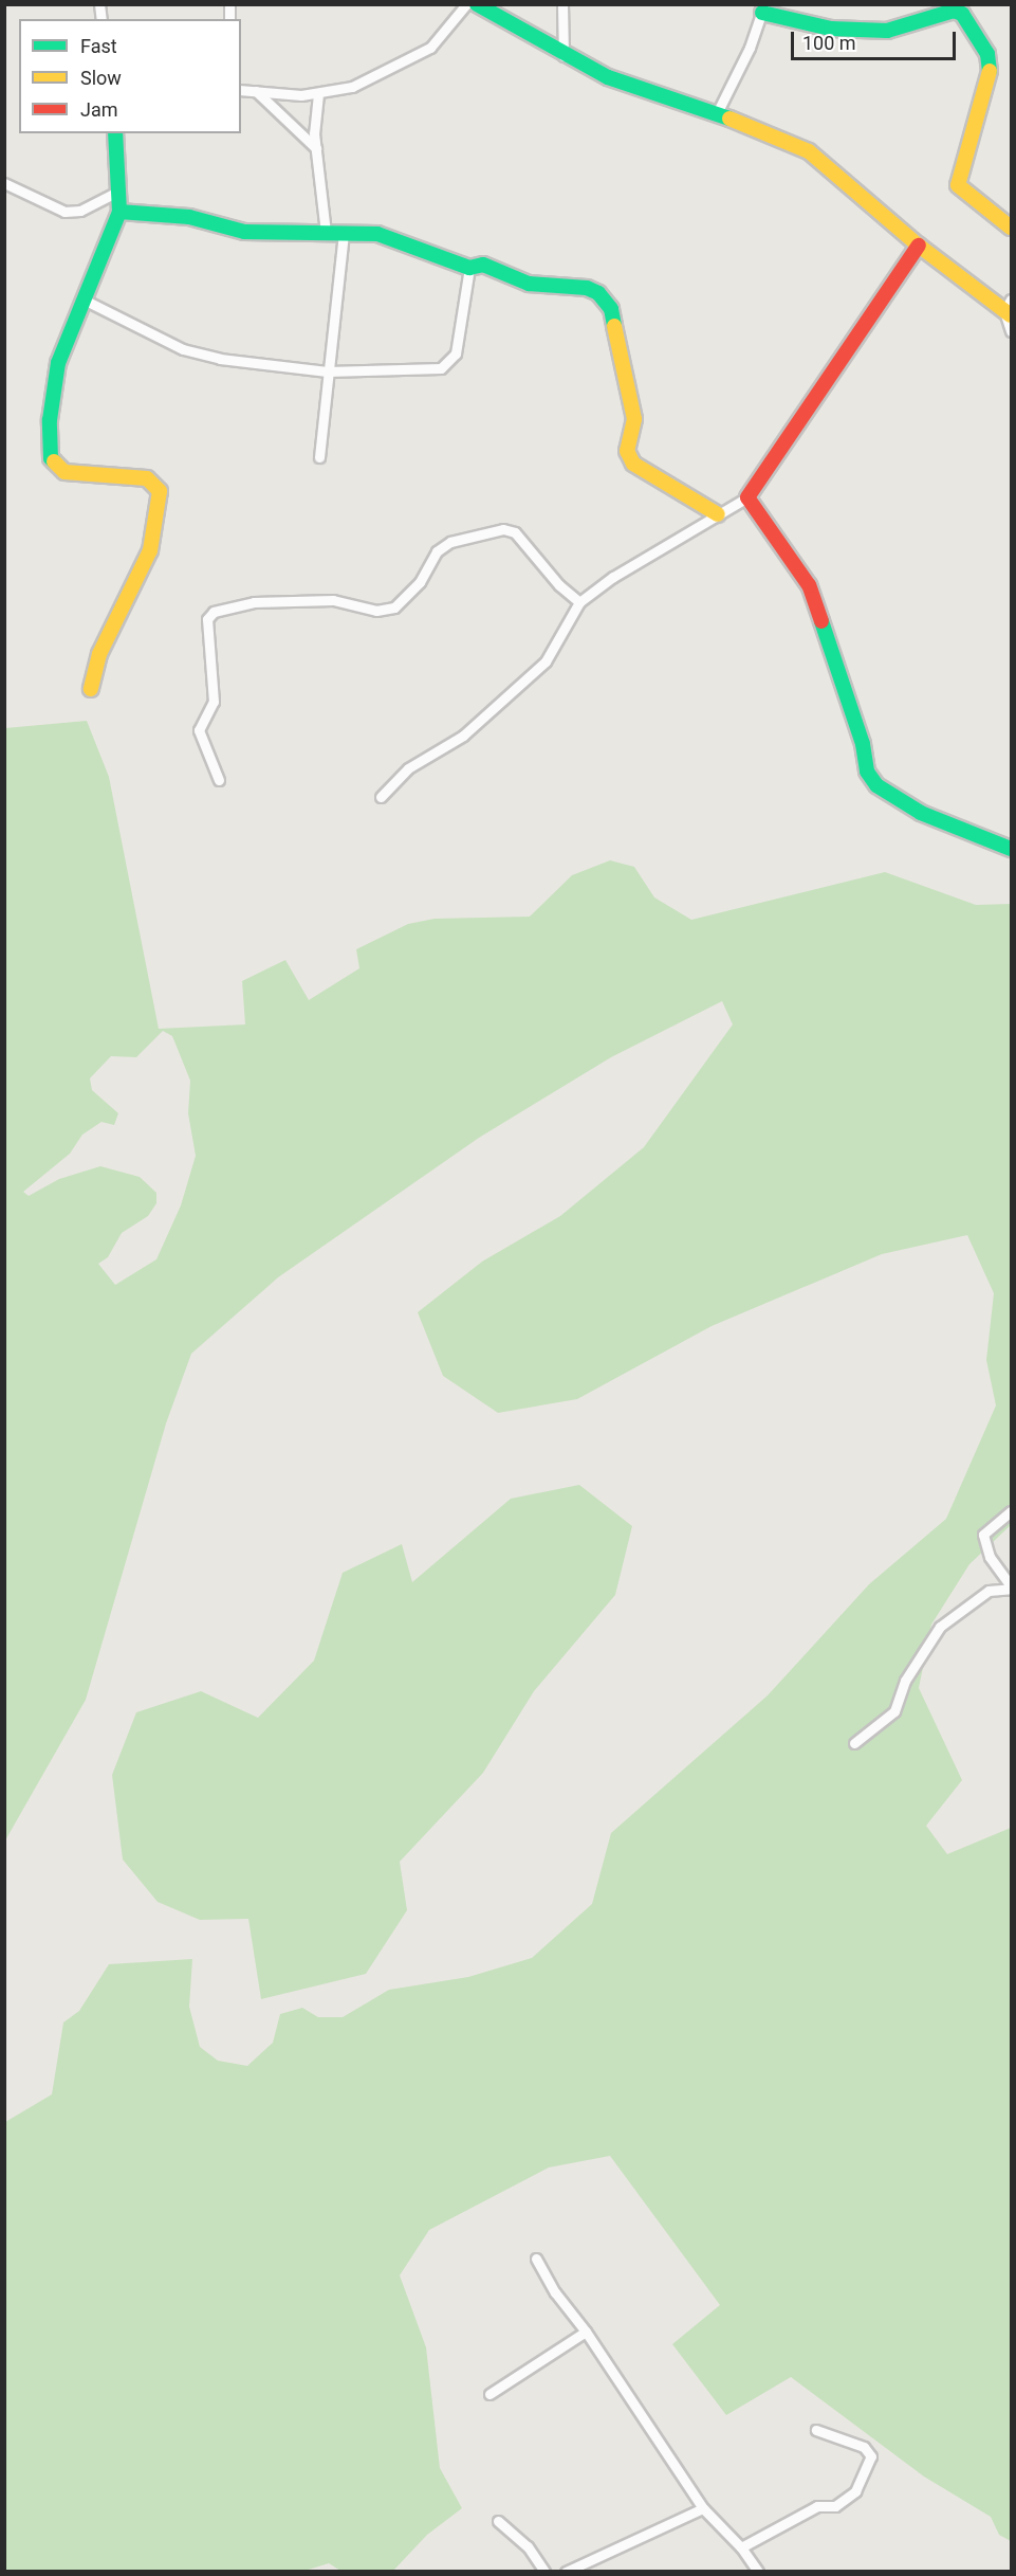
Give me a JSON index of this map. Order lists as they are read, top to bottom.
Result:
{
  "legend": ["Fast", "Slow", "Jam"],
  "scale_bar": "100 m"
}
